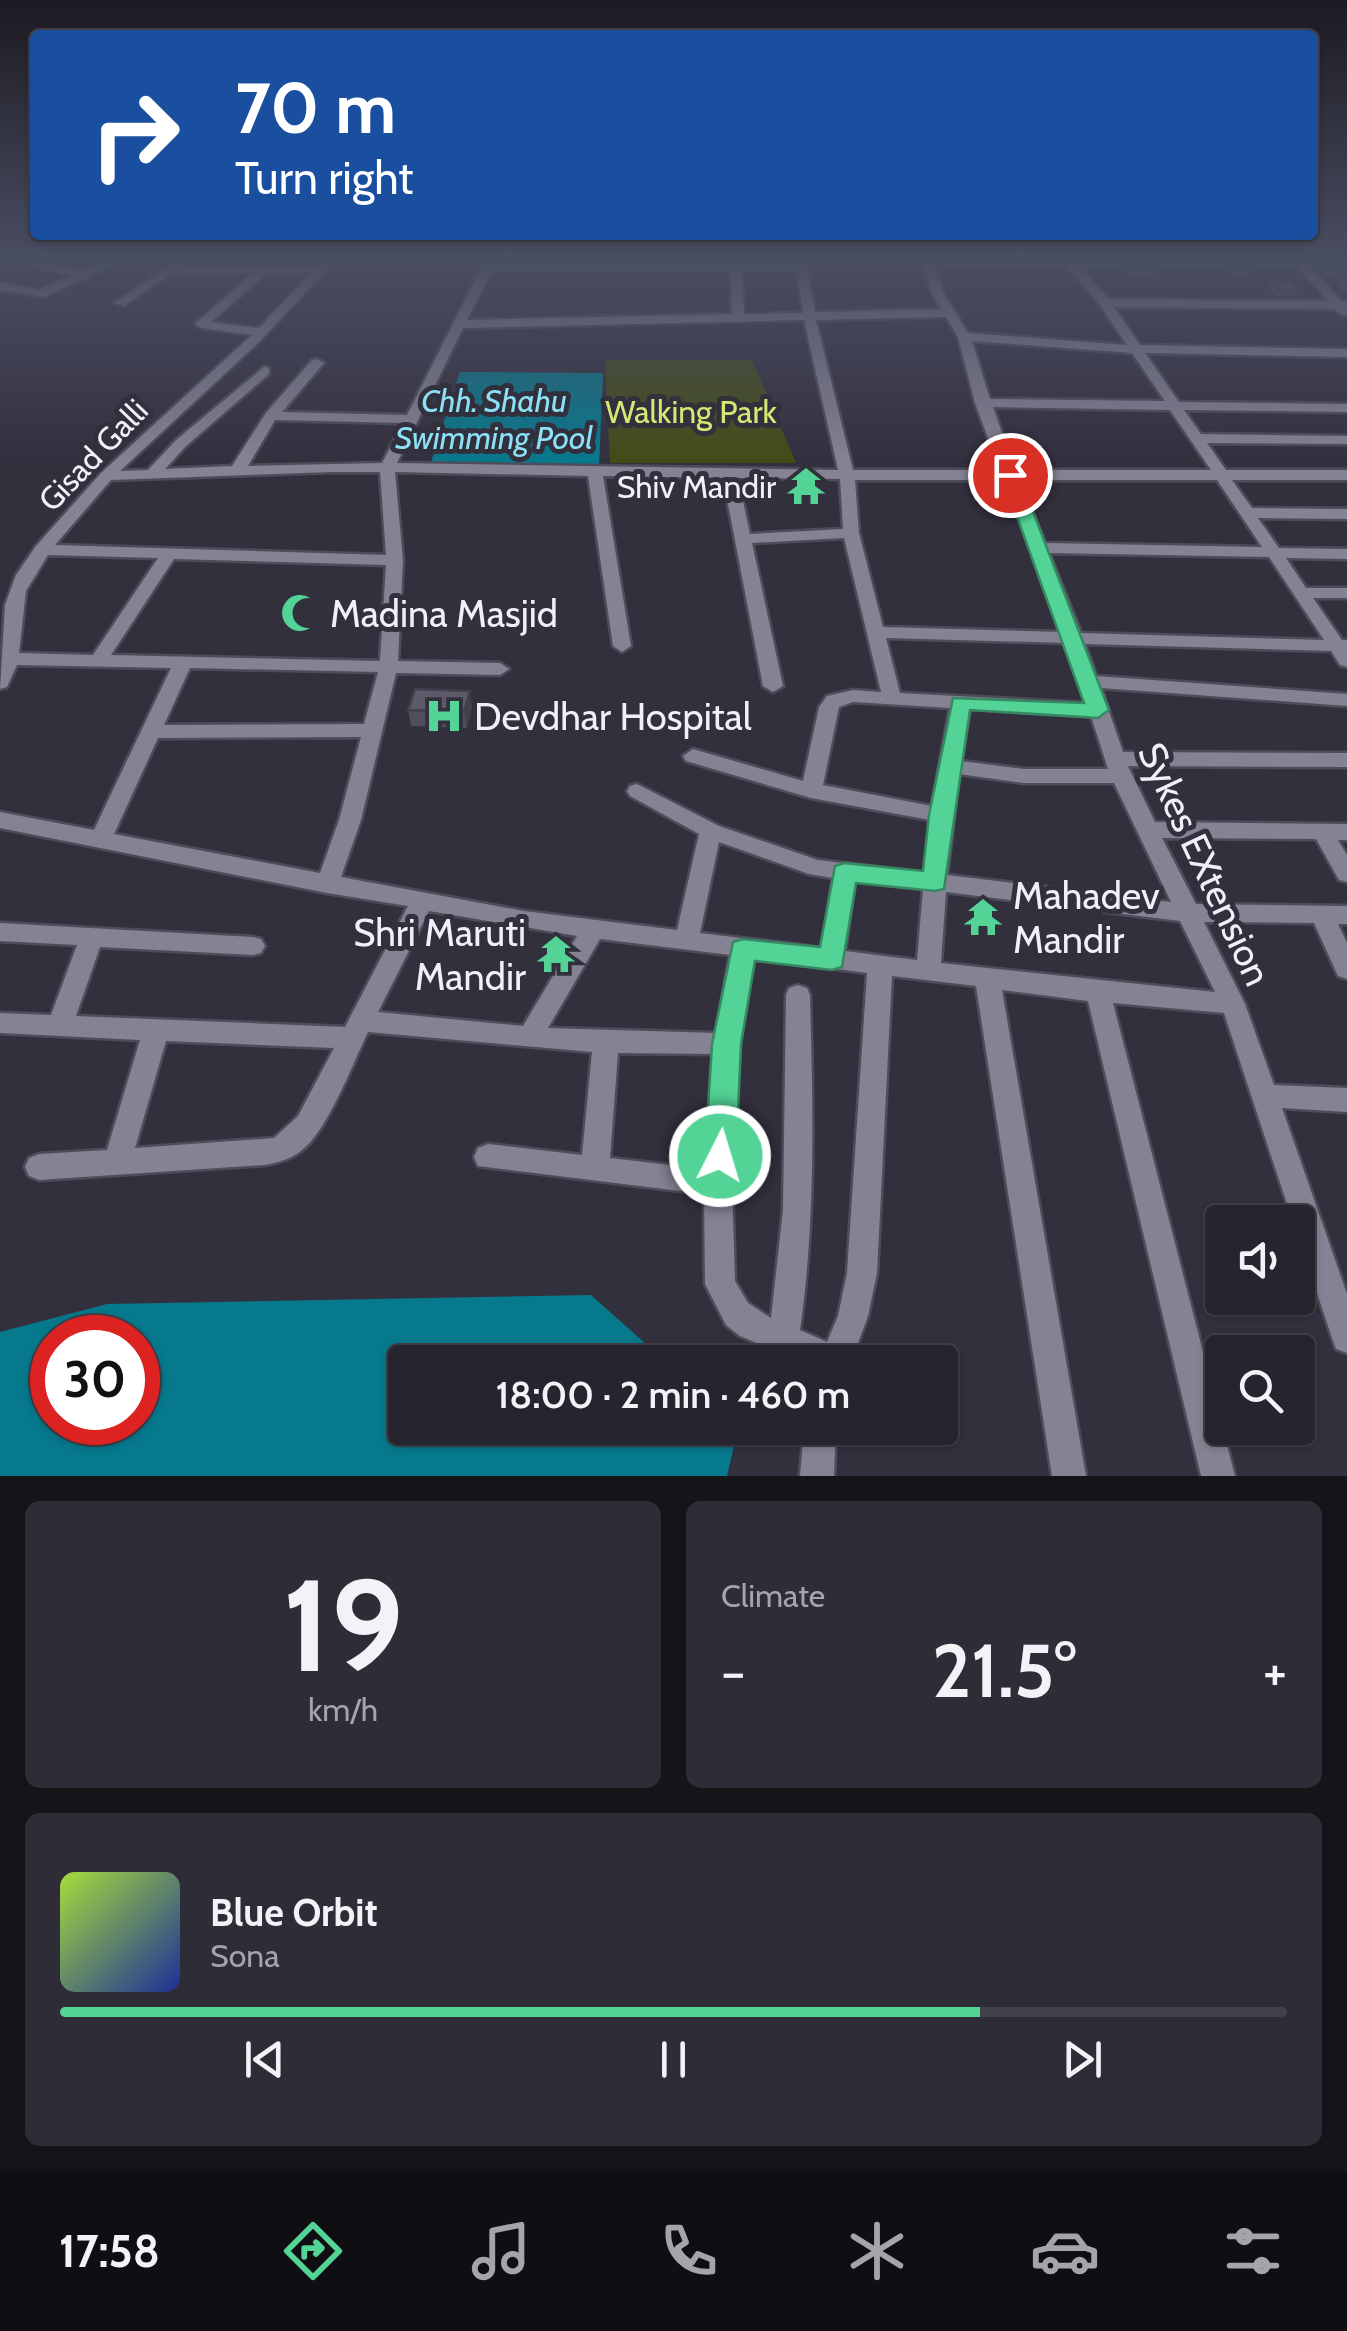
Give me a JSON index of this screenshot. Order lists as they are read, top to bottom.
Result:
{
  "streets": {
    "street": ["Gisad Galli", "Sykes EXtension"]
  },
  "water": ["Chh. Shahu Swimming Pool"],
  "parks": ["Walking Park"],
  "places": {
    "temple": ["Shiv Mandir", "Mahadev Mandir", "Shri Maruti Mandir"],
    "mosque": ["Madina Masjid"],
    "hospital": ["Devdhar Hospital"]
  },
  "page": {
    "turn": ["70 m", "Turn right"],
    "limit": "30",
    "trip": "18:00 · 2 min · 460 m",
    "tile": [
      ["19", "km/h"],
      "Climate"
    ],
    "heat": ["−", "21.5°", "+"],
    "song": ["Blue Orbit", "Sona"],
    "tabs": "17:58"
  }
}
